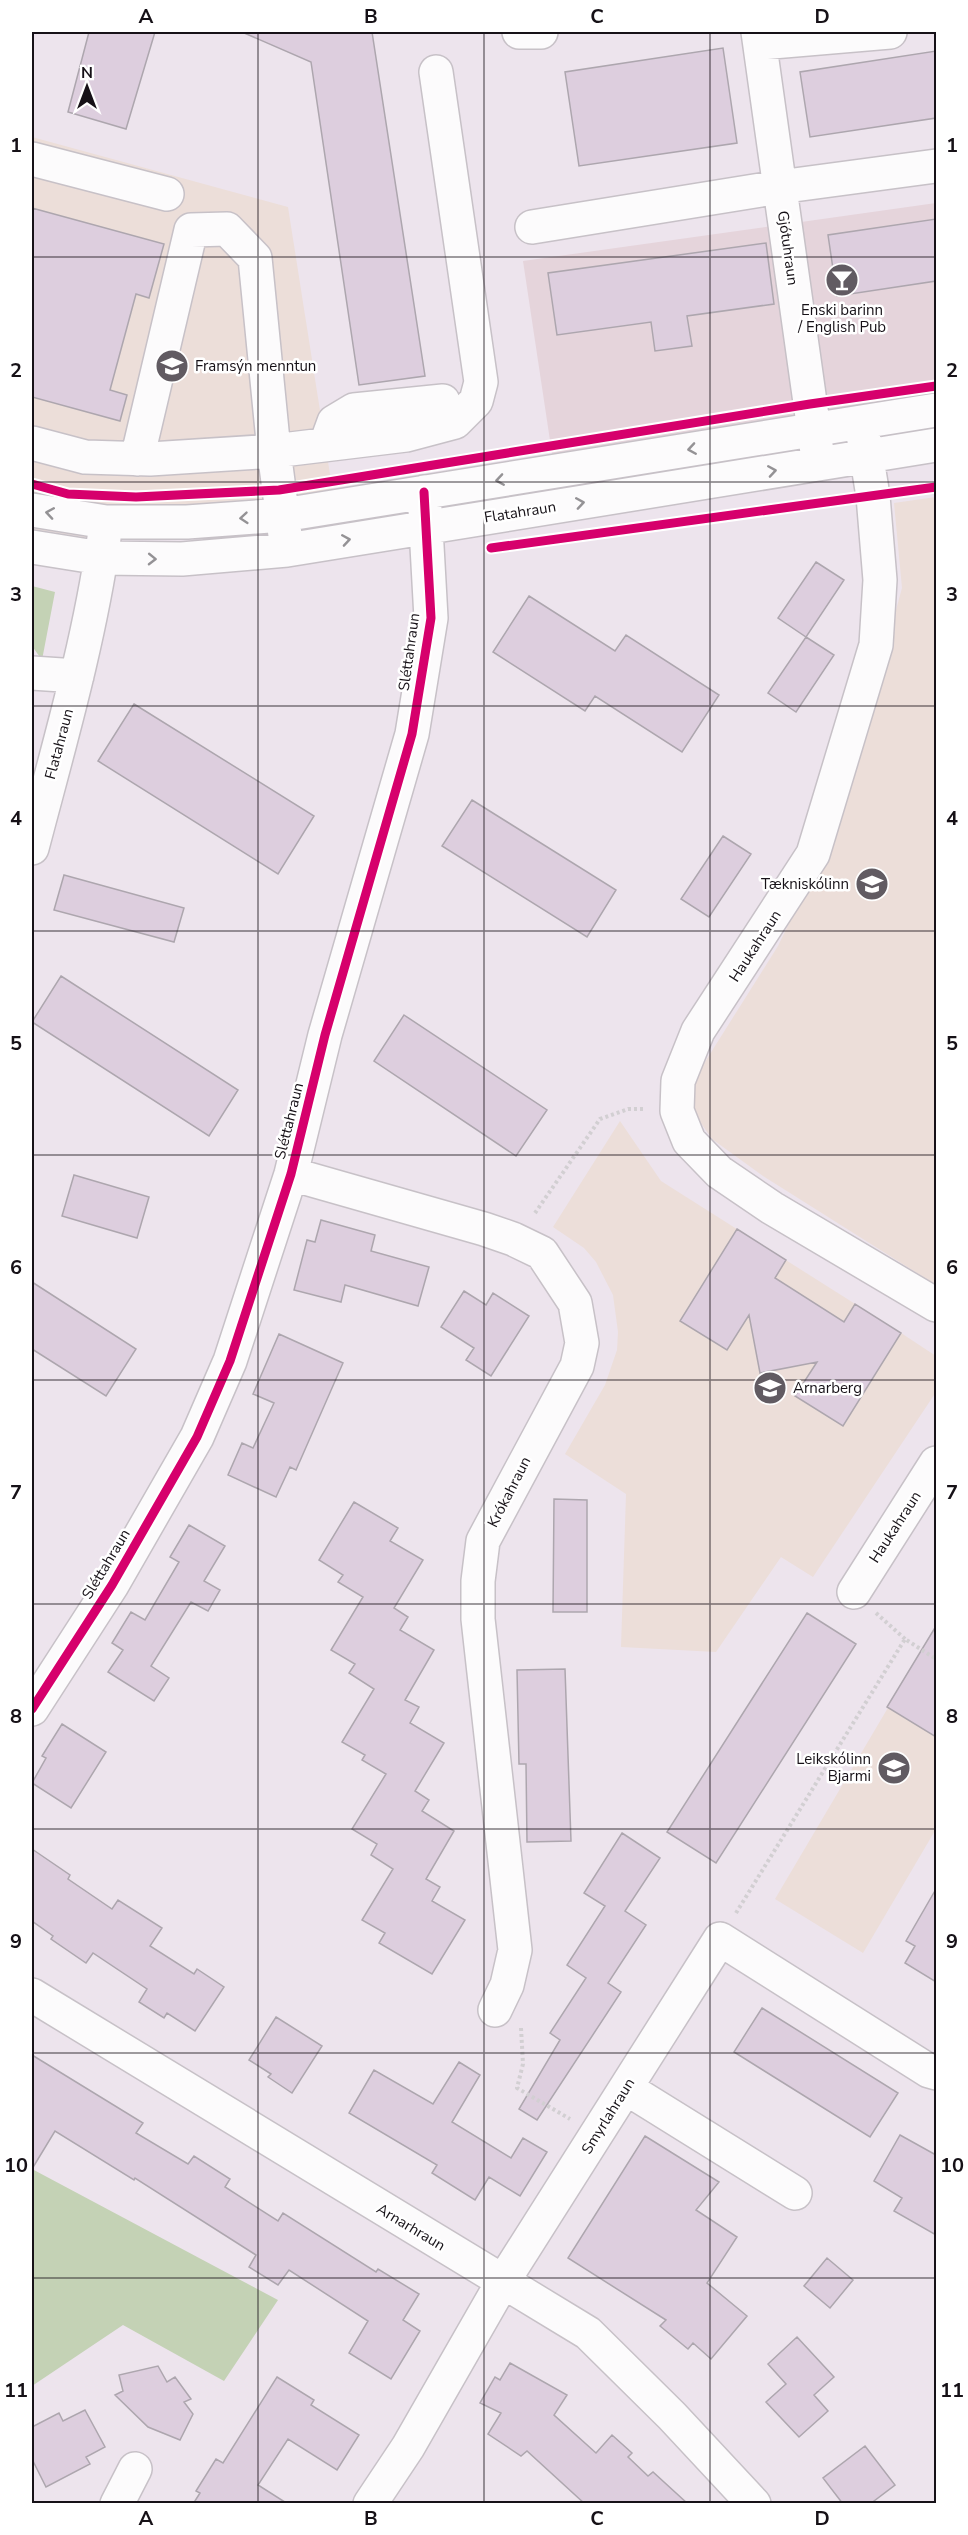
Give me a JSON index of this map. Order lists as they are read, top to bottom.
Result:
{
  "streets": {
    "street": [
      "Gjótuhraun",
      "Flatahraun",
      "Sléttahraun",
      "Haukahraun",
      "Krókahraun",
      "Smyrlahraun",
      "Arnarhraun"
    ]
  },
  "crossings": [
    ["Gjótuhraun", "Flatahraun"],
    ["Flatahraun", "Sléttahraun"],
    ["Flatahraun", "Haukahraun"],
    ["Sléttahraun", "Krókahraun"],
    ["Smyrlahraun", "Arnarhraun"]
  ],
  "places": {
    "bar": ["Enski barinn / English Pub"],
    "school or university": [
      "Framsýn menntun",
      "Tækniskólinn",
      "Arnarberg",
      "Leikskólinn Bjarmi"
    ]
  },
  "north": "top",
  "grid": {
    "columns": [
      "A",
      "B",
      "C",
      "D"
    ],
    "rows": [
      "1",
      "2",
      "3",
      "4",
      "5",
      "6",
      "7",
      "8",
      "9",
      "10",
      "11"
    ]
  }
}
